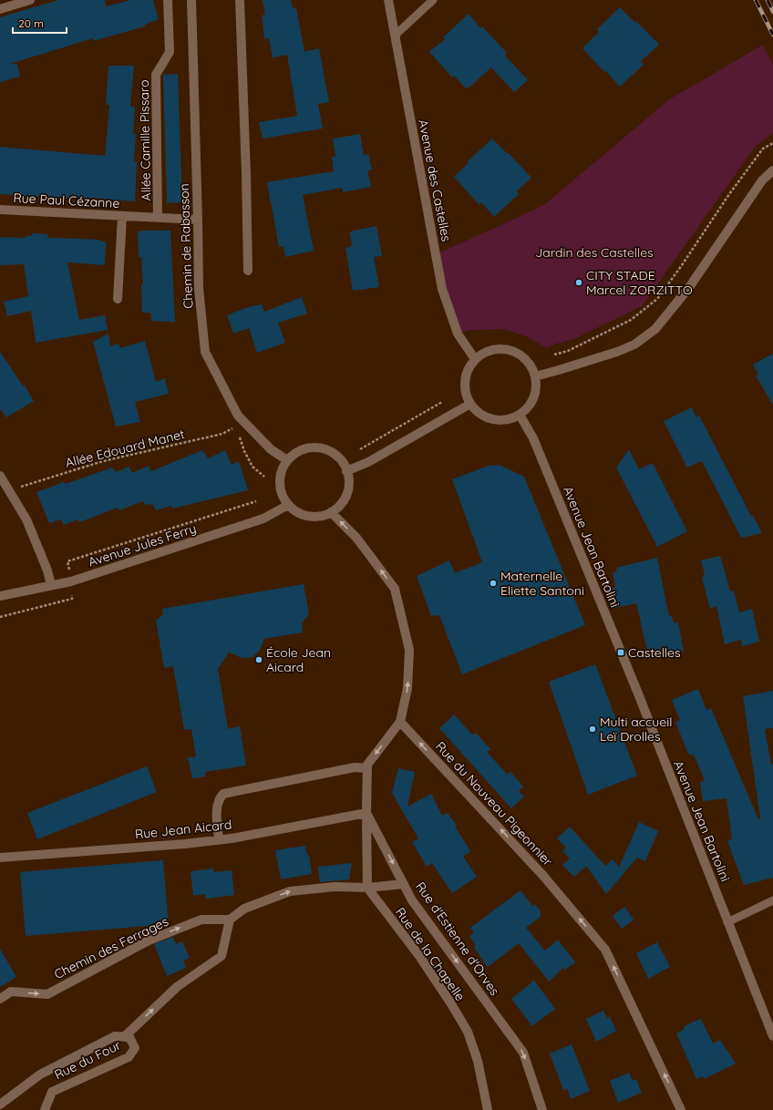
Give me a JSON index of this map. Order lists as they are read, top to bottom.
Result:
{
  "streets": {
    "street": [
      "Allée Camille Pissaro",
      "Avenue des Castelles",
      "Rue Paul Cézanne",
      "Chemin de Rabasson",
      "Avenue Jules Ferry",
      "Avenue Jean Bartolini",
      "Rue du Nouveau Pigeonnier",
      "Rue Jean Aicard",
      "Rue d'Estienne d'Orves",
      "Chemin des Ferrages",
      "Rue de la Chapelle",
      "Rue du Four"
    ],
    "path": ["Allée Edouard Manet"]
  },
  "crossings": [
    ["Allée Camille Pissaro", "Rue Paul Cézanne"],
    ["Avenue des Castelles", "Avenue Jean Bartolini"],
    ["Rue Paul Cézanne", "Chemin de Rabasson"],
    ["Chemin de Rabasson", "Allée Edouard Manet"],
    ["Chemin de Rabasson", "Avenue Jules Ferry"],
    ["Rue du Nouveau Pigeonnier", "Rue d'Estienne d'Orves"],
    ["Rue Jean Aicard", "Rue d'Estienne d'Orves"]
  ],
  "one_way": ["Rue du Nouveau Pigeonnier", "Rue d'Estienne d'Orves"],
  "parks": ["Jardin des Castelles"],
  "places": {
    "other": [
      "CITY STADE Marcel ZORZITTO",
      "Maternelle Eliette Santoni",
      "École Jean Aicard",
      "Multi accueil Leï Drolles"
    ],
    "transit": ["Castelles"]
  },
  "scale_bar": "20 m"
}
